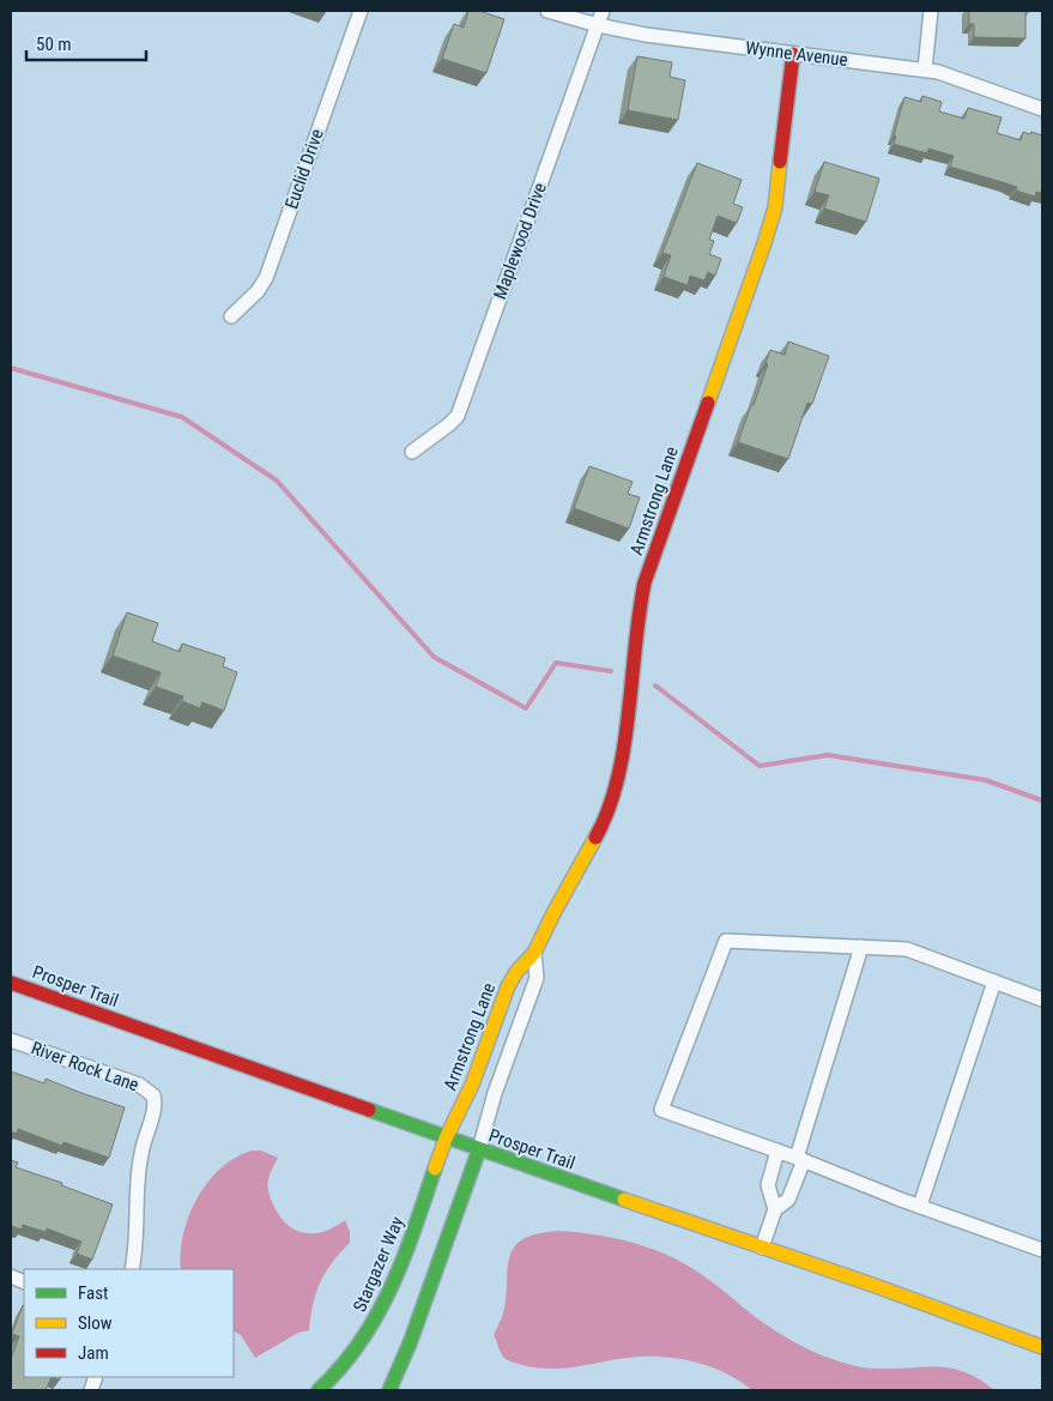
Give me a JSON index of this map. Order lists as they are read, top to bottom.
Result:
{
  "streets": {
    "street": [
      "Wynne Avenue",
      "Euclid Drive",
      "Maplewood Drive",
      "Armstrong Lane",
      "Prosper Trail",
      "River Rock Lane",
      "Stargazer Way"
    ]
  },
  "crossings": [
    ["Wynne Avenue", "Maplewood Drive"],
    ["Wynne Avenue", "Armstrong Lane"],
    ["Armstrong Lane", "Prosper Trail"],
    ["Armstrong Lane", "Stargazer Way"],
    ["Prosper Trail", "Stargazer Way"]
  ],
  "legend": ["Fast", "Slow", "Jam"],
  "scale_bar": "50 m"
}
